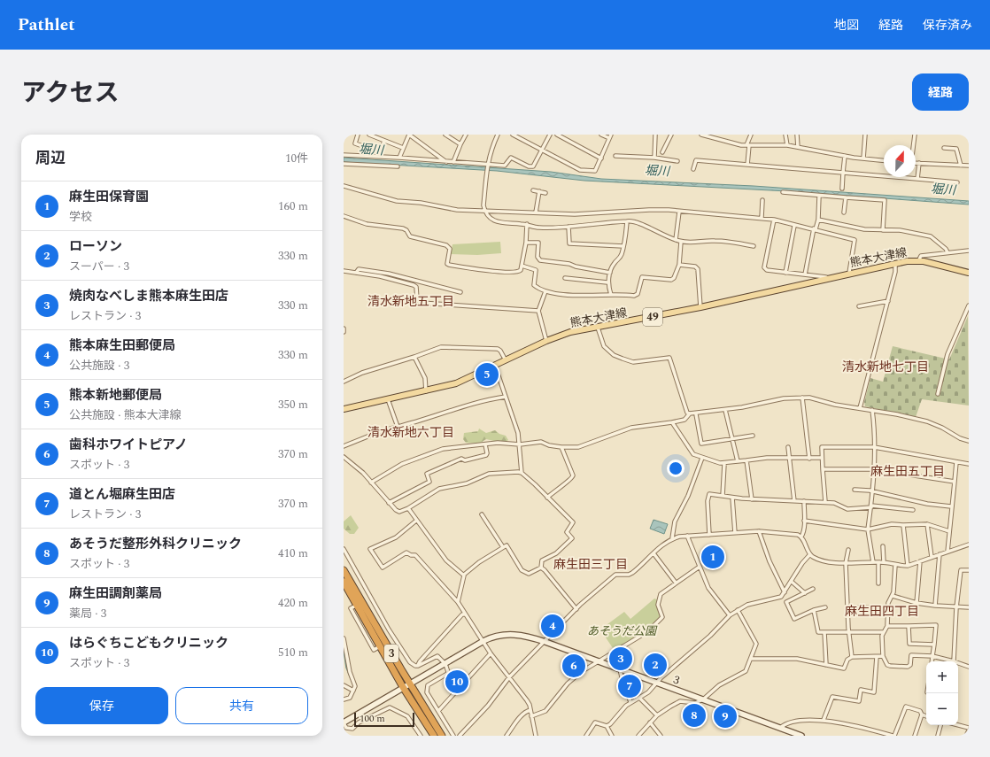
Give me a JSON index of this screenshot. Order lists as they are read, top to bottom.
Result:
{
  "streets": {
    "highway": ["3"],
    "main road": ["熊本大津線", "49"]
  },
  "districts": [
    "清水新地五丁目",
    "清水新地七丁目",
    "清水新地六丁目",
    "麻生田五丁目",
    "麻生田三丁目",
    "麻生田四丁目"
  ],
  "water": ["堀川"],
  "parks": ["あそうだ公園"],
  "scale_bar": "100 m",
  "north": "top",
  "page": {
    "header": "Pathlet",
    "nav": ["地図", "経路", "保存済み"],
    "title": "アクセス",
    "buttons": [
      "経路",
      ["保存", "共有"]
    ],
    "heading": ["周辺", "10件"],
    "list": [
      {
        "mark": "1",
        "name": "麻生田保育園",
        "note": "学校",
        "value": "160 m"
      },
      {
        "mark": "2",
        "name": "ローソン",
        "note": "スーパー · 3",
        "value": "330 m"
      },
      {
        "mark": "3",
        "name": "焼肉なべしま熊本麻生田店",
        "note": "レストラン · 3",
        "value": "330 m"
      },
      {
        "mark": "4",
        "name": "熊本麻生田郵便局",
        "note": "公共施設 · 3",
        "value": "330 m"
      },
      {
        "mark": "5",
        "name": "熊本新地郵便局",
        "note": "公共施設 · 熊本大津線",
        "value": "350 m"
      },
      {
        "mark": "6",
        "name": "歯科ホワイトピアノ",
        "note": "スポット · 3",
        "value": "370 m"
      },
      {
        "mark": "7",
        "name": "道とん堀麻生田店",
        "note": "レストラン · 3",
        "value": "370 m"
      },
      {
        "mark": "8",
        "name": "あそうだ整形外科クリニック",
        "note": "スポット · 3",
        "value": "410 m"
      },
      {
        "mark": "9",
        "name": "麻生田調剤薬局",
        "note": "薬局 · 3",
        "value": "420 m"
      },
      {
        "mark": "10",
        "name": "はらぐちこどもクリニック",
        "note": "スポット · 3",
        "value": "510 m"
      }
    ],
    "pins": [
      "5",
      "1",
      "4",
      "3",
      "2",
      "6",
      "10",
      "7",
      "8",
      "9"
    ],
    "map_buttons": ["+", "−"],
    "scale": "100 m"
  }
}
